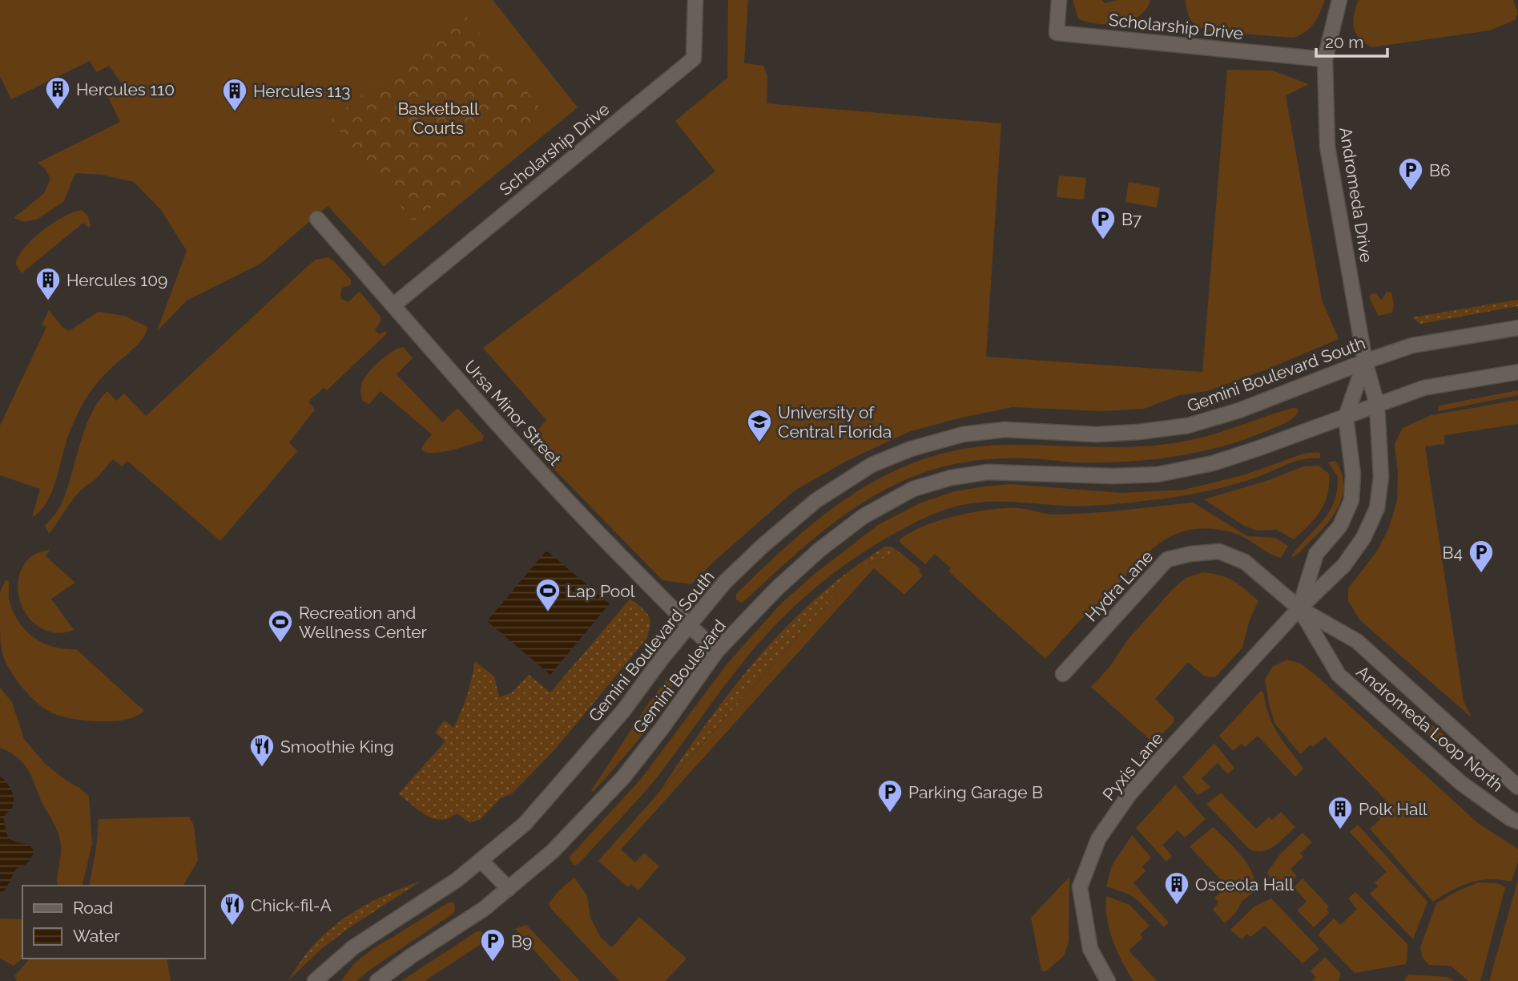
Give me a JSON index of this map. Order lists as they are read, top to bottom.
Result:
{
  "streets": {
    "street": [
      "Scholarship Drive",
      "Andromeda Drive",
      "Gemini Boulevard South",
      "Ursa Minor Street",
      "Hydra Lane",
      "Gemini Boulevard",
      "Andromeda Loop North",
      "Pyxis Lane"
    ]
  },
  "crossings": [
    ["Scholarship Drive", "Andromeda Drive"],
    ["Scholarship Drive", "Ursa Minor Street"],
    ["Andromeda Drive", "Gemini Boulevard South"],
    ["Andromeda Drive", "Pyxis Lane"],
    ["Gemini Boulevard South", "Ursa Minor Street"],
    ["Ursa Minor Street", "Gemini Boulevard"],
    ["Hydra Lane", "Andromeda Loop North"],
    ["Hydra Lane", "Pyxis Lane"],
    ["Gemini Boulevard", "Pyxis Lane"],
    ["Andromeda Loop North", "Pyxis Lane"]
  ],
  "parks": ["Basketball Courts"],
  "places": {
    "building": [
      "Hercules 110",
      "Hercules 113",
      "Hercules 109",
      "Polk Hall",
      "Osceola Hall"
    ],
    "parking": [
      "B6",
      "B7",
      "B4",
      "Parking Garage B",
      "B9"
    ],
    "school or university": ["University of Central Florida"],
    "sports": ["Lap Pool", "Recreation and Wellness Center"],
    "restaurant": ["Smoothie King", "Chick-fil-A"]
  },
  "legend": ["Road", "Water"],
  "scale_bar": "20 m"
}
